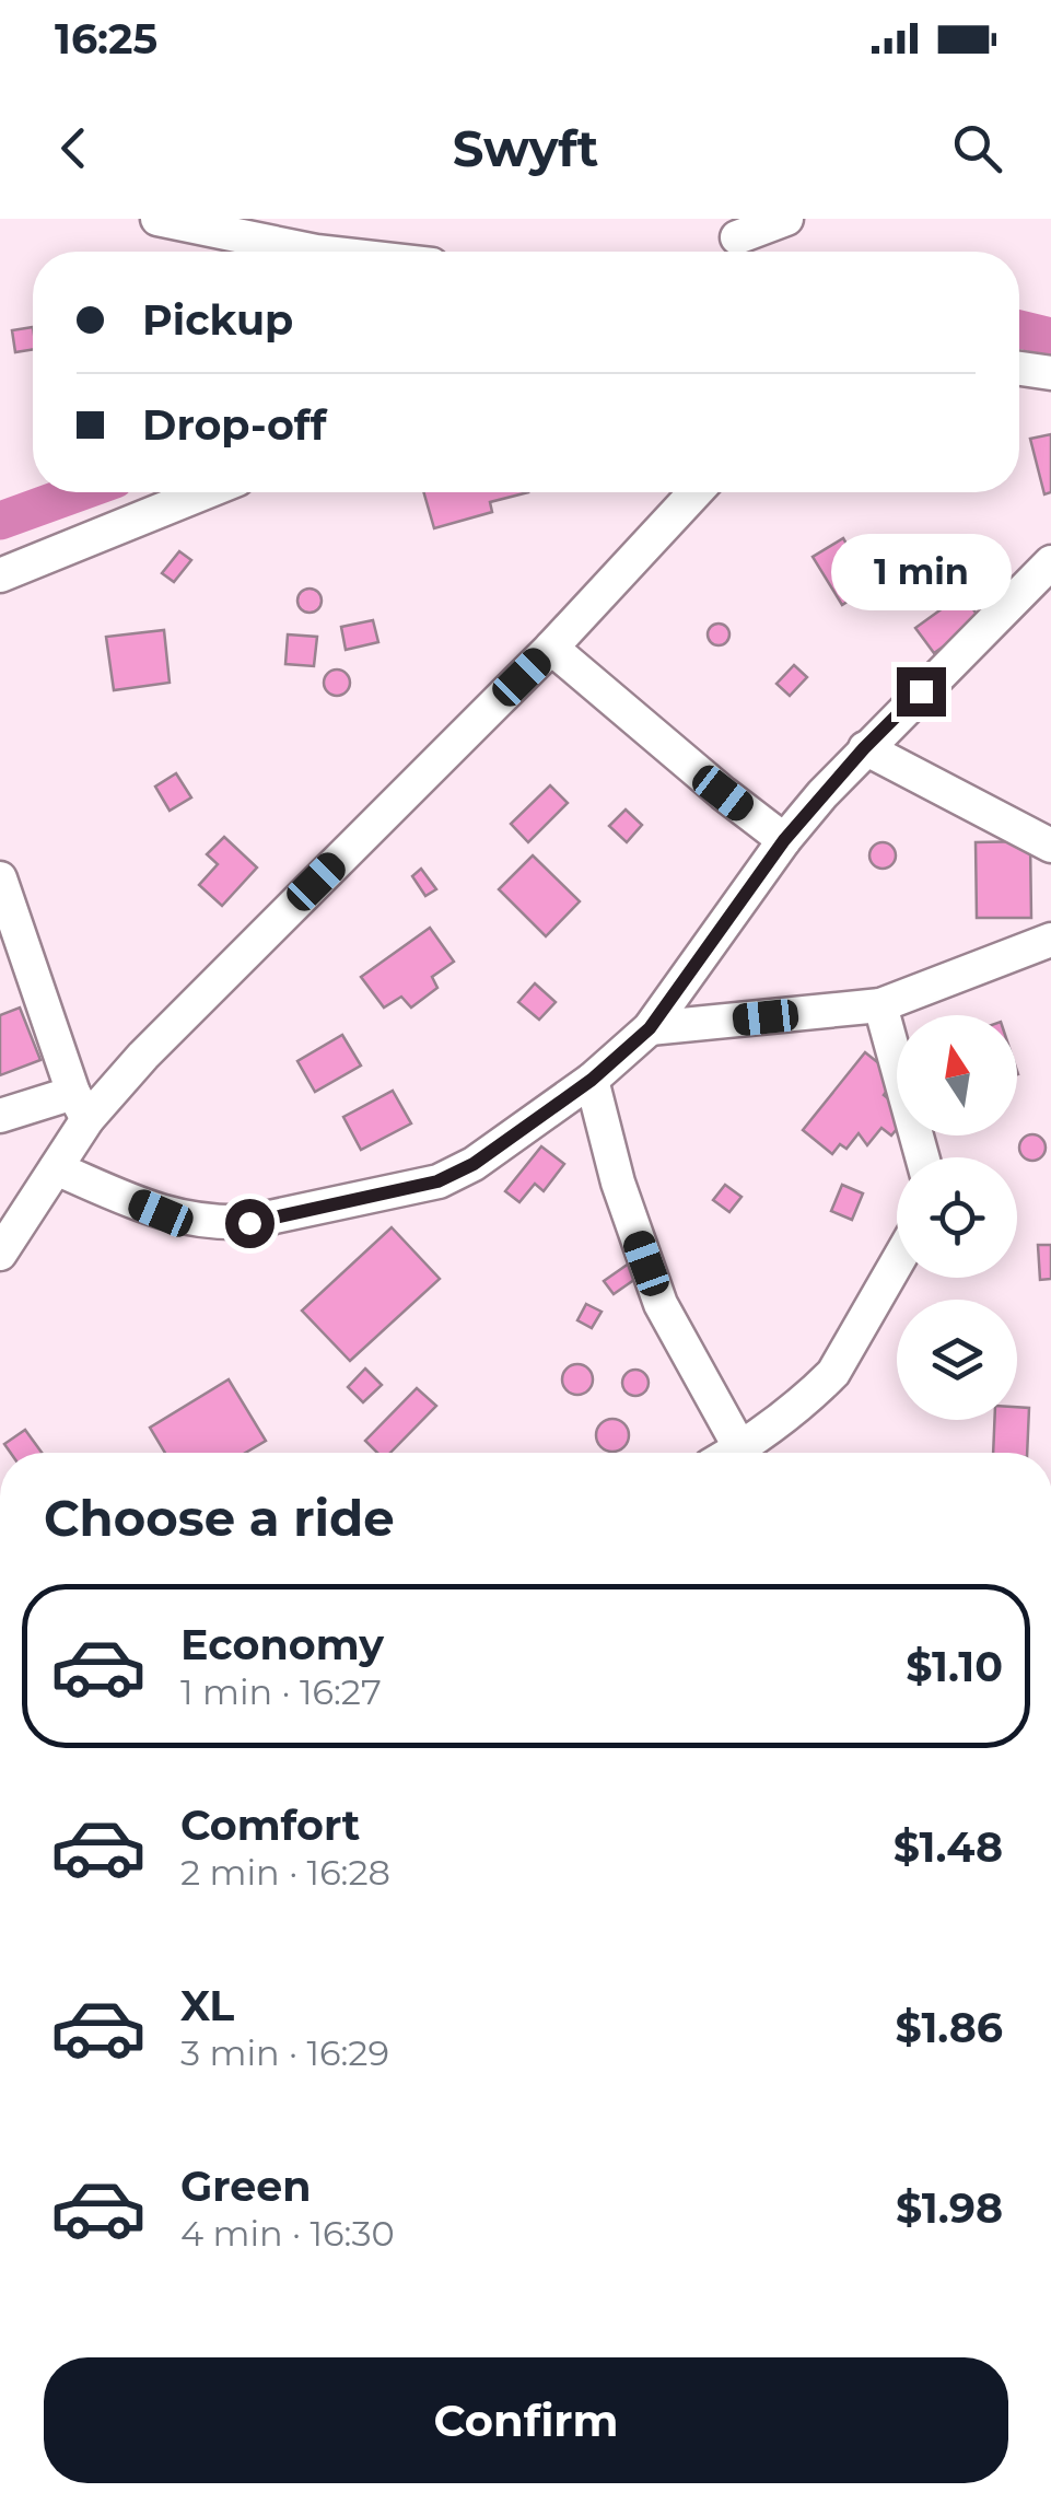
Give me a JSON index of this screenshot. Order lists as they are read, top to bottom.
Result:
{
  "north": "top",
  "page": {
    "status": "16:25",
    "header": "Swyft",
    "banner": ["Pickup", "Drop-off"],
    "bubble": "1 min",
    "heading": "Choose a ride",
    "list": [
      {
        "name": "Economy",
        "note": "1 min · 16:27",
        "value": "$1.10"
      },
      {
        "name": "Comfort",
        "note": "2 min · 16:28",
        "value": "$1.48"
      },
      {
        "name": "XL",
        "note": "3 min · 16:29",
        "value": "$1.86"
      },
      {
        "name": "Green",
        "note": "4 min · 16:30",
        "value": "$1.98"
      }
    ],
    "buttons": "Confirm"
  }
}
